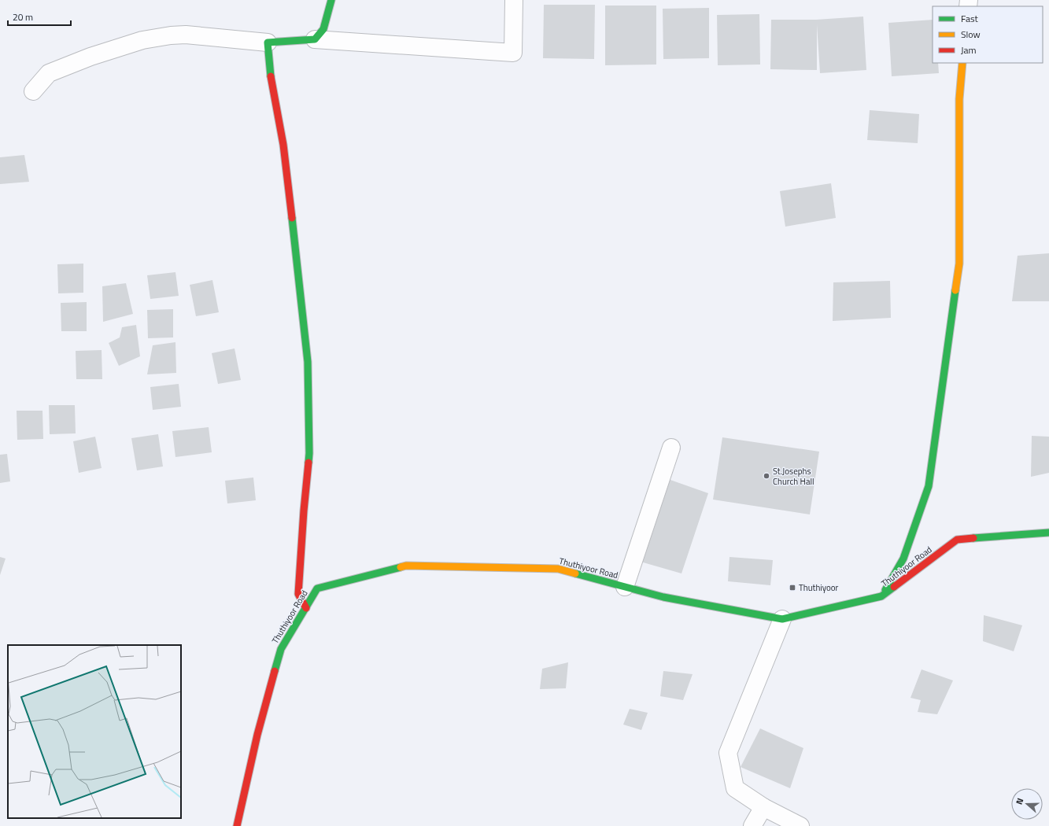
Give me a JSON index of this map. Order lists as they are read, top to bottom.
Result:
{
  "streets": {
    "street": ["Thuthiyoor Road"]
  },
  "places": {
    "other": ["St.Josephs Church Hall"],
    "transit": ["Thuthiyoor"]
  },
  "legend": ["Fast", "Slow", "Jam"],
  "scale_bar": "20 m",
  "north": "left"
}
